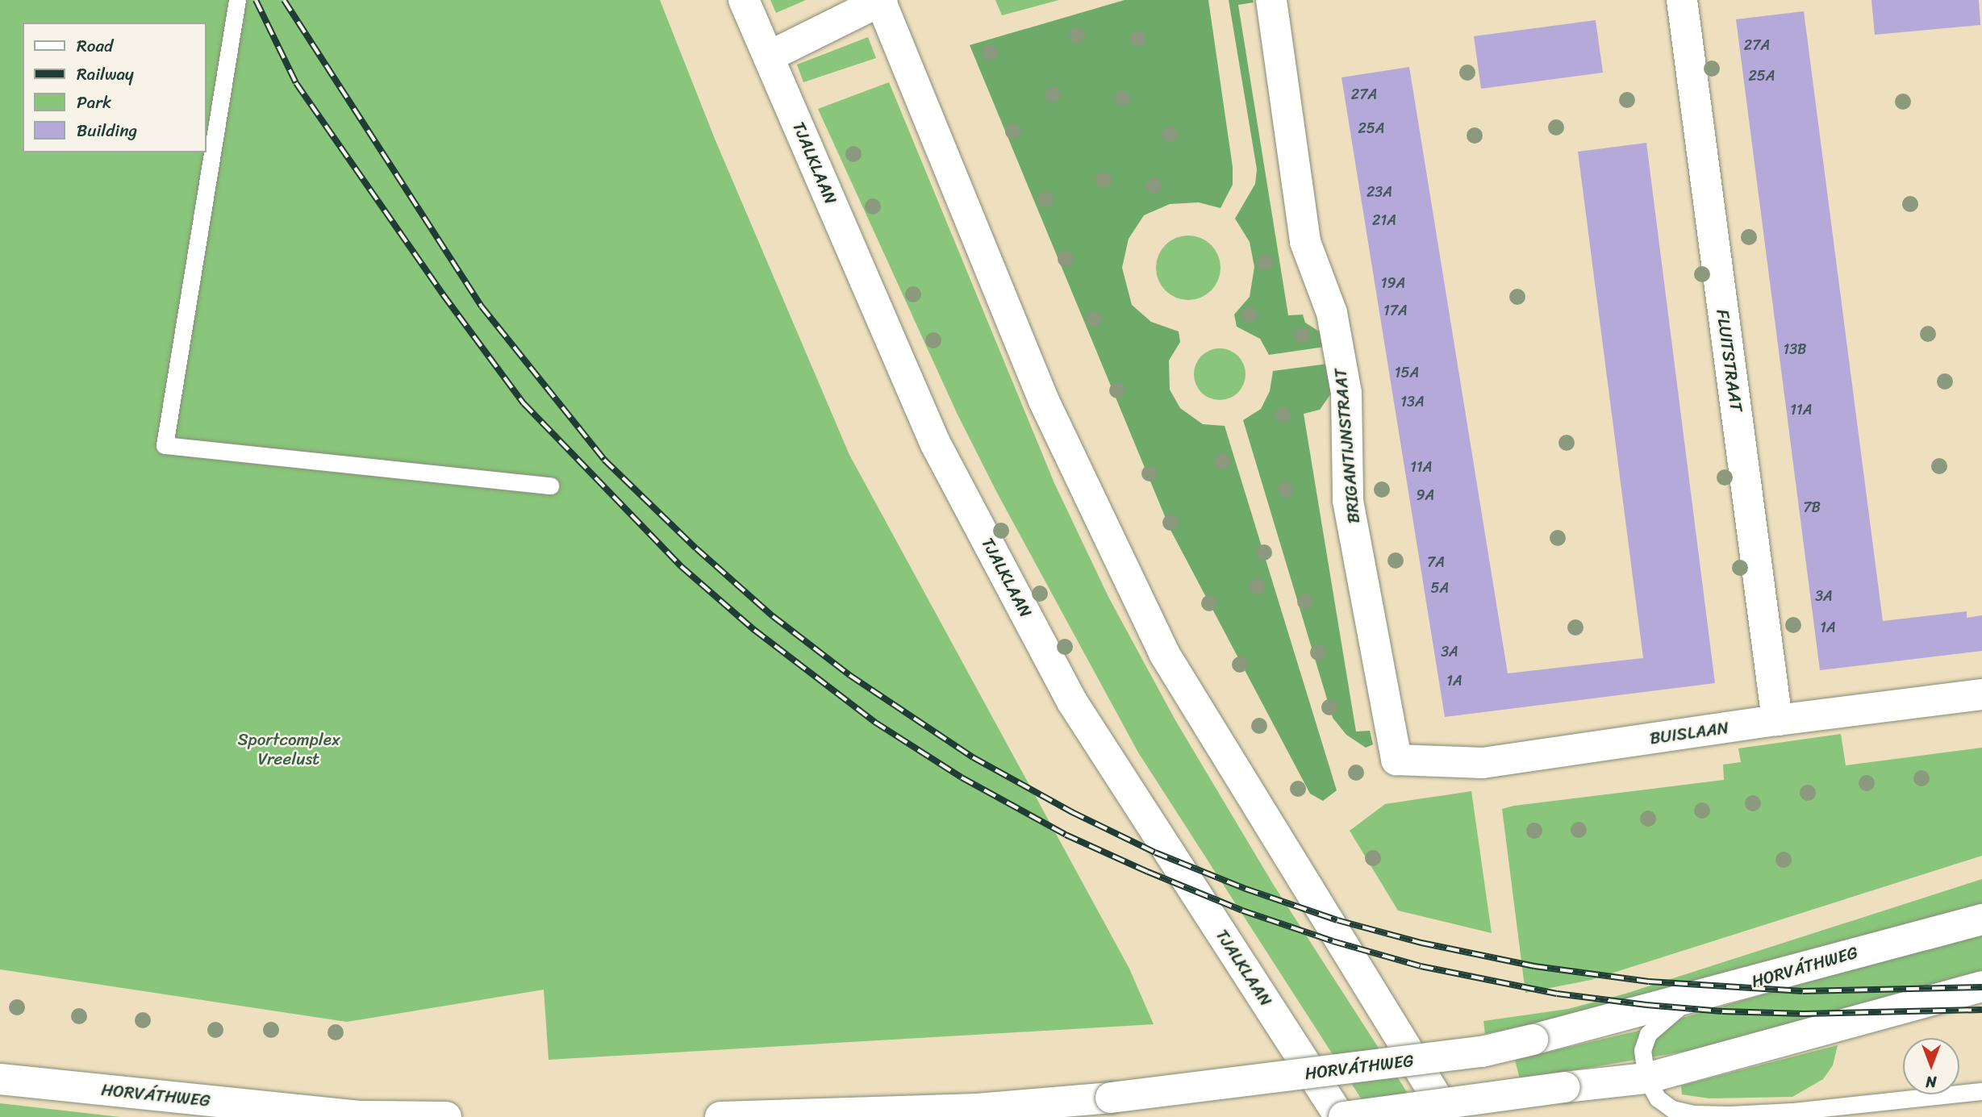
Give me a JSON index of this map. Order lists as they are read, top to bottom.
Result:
{
  "streets": {
    "main road": [
      "TJALKLAAN",
      "FLUITSTRAAT",
      "BRIGANTIJNSTRAAT",
      "BUISLAAN",
      "HORVÁTHWEG"
    ]
  },
  "crossings": [
    ["FLUITSTRAAT", "BUISLAAN"],
    ["BRIGANTIJNSTRAAT", "BUISLAAN"]
  ],
  "parks": ["Sportcomplex Vreelust"],
  "house_numbers": [
    "27A",
    "25A",
    "27A",
    "25A",
    "23A",
    "21A",
    "19A",
    "17A",
    "13B",
    "15A",
    "13A",
    "11A",
    "11A",
    "9A",
    "7B",
    "7A",
    "5A",
    "3A",
    "1A",
    "3A",
    "1A"
  ],
  "legend": [
    "Road",
    "Railway",
    "Park",
    "Building"
  ],
  "north": "bottom"
}
